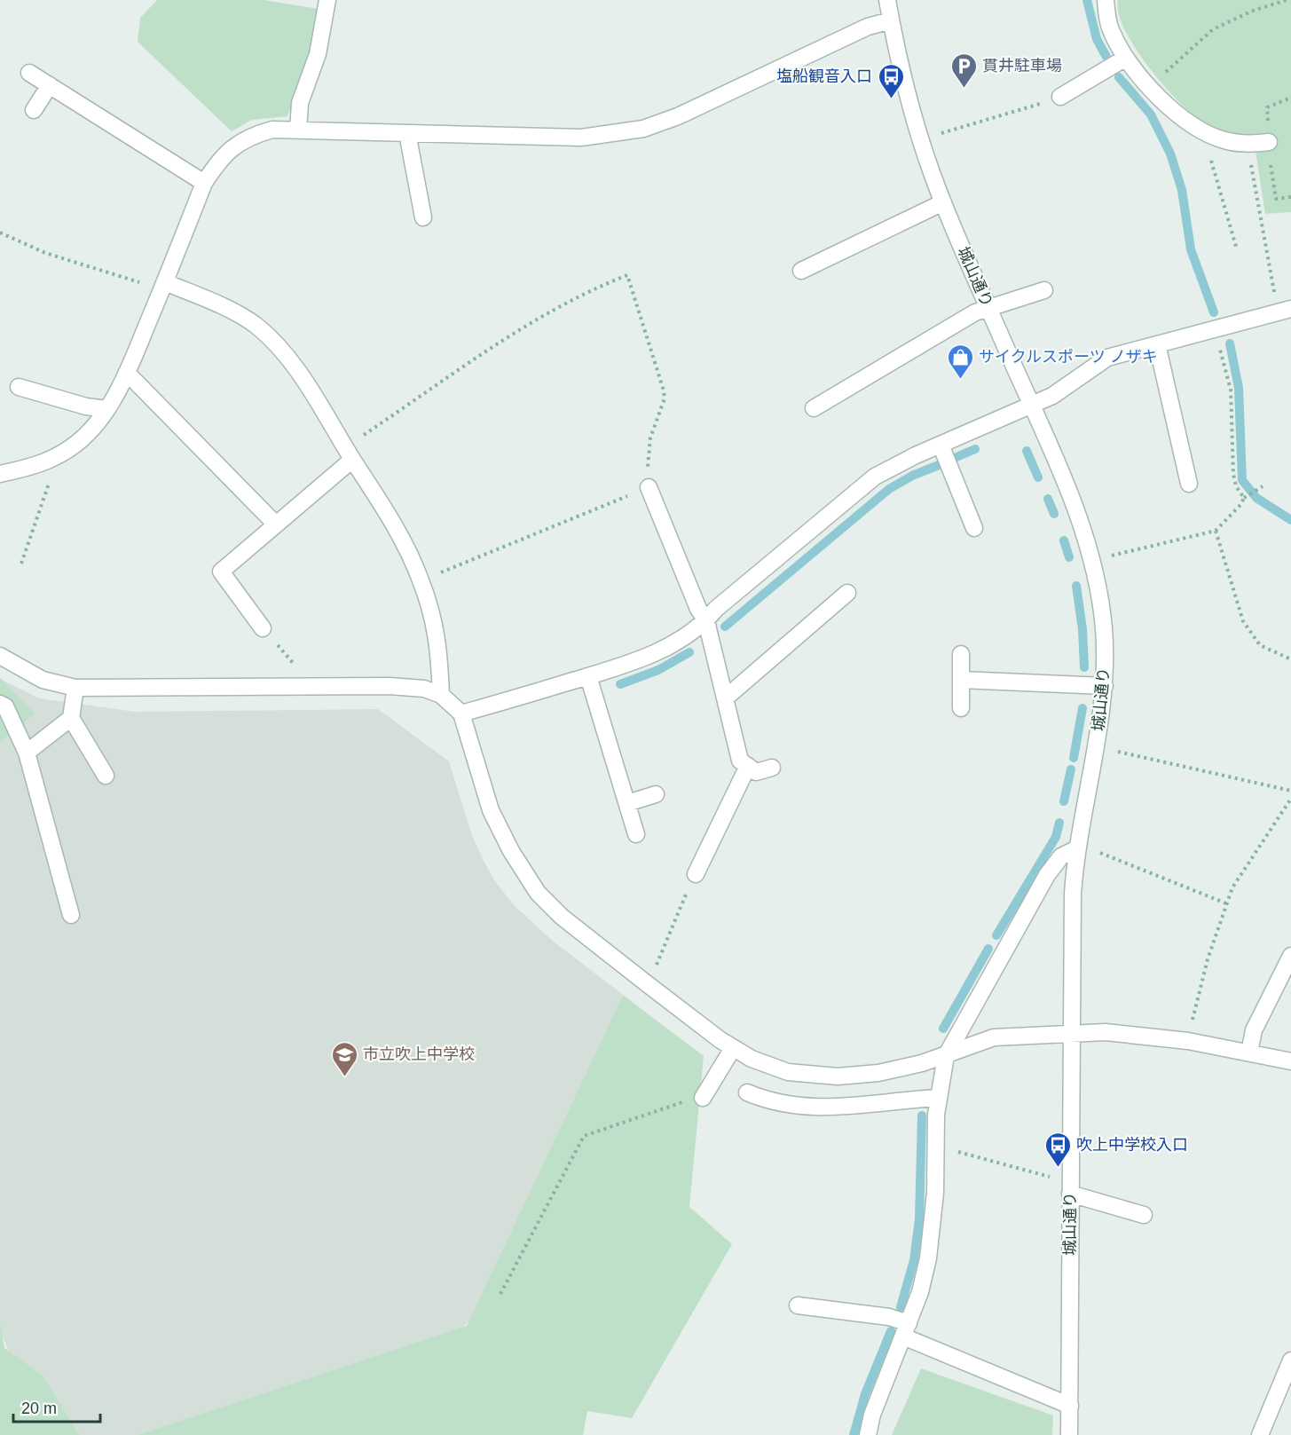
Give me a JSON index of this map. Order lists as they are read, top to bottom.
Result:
{
  "streets": {
    "street": ["城山通り"]
  },
  "places": {
    "parking": ["貫井駐車場"],
    "bus stop": ["塩船観音入口", "吹上中学校入口"],
    "shop": ["サイクルスポーツ ノザキ"],
    "school or university": ["市立吹上中学校"]
  },
  "scale_bar": "20 m"
}
